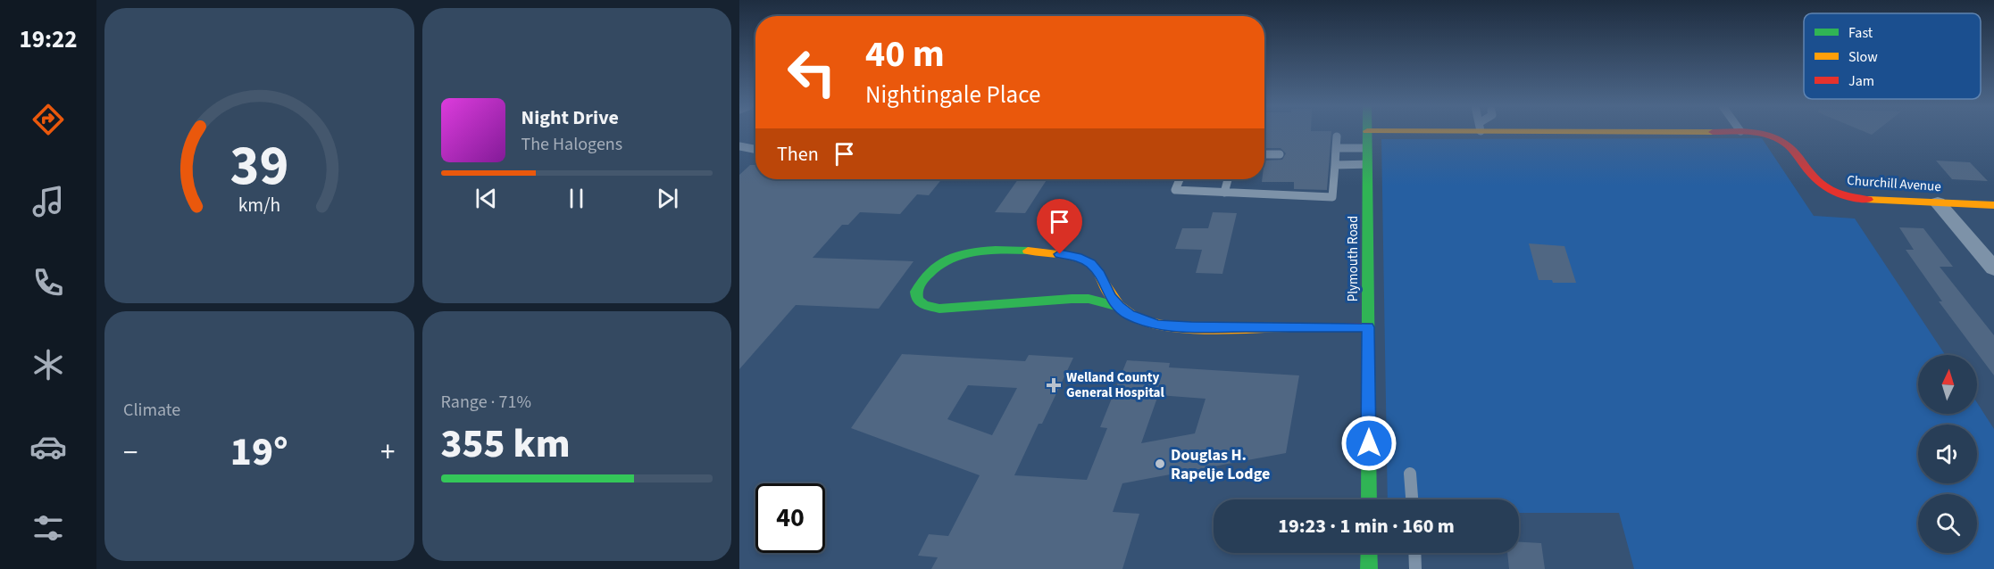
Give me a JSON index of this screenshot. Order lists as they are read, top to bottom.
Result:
{
  "streets": {
    "street": ["Churchill Avenue", "Plymouth Road"]
  },
  "places": {
    "health": ["Welland County General Hospital"],
    "other": ["Douglas H. Rapelje Lodge"]
  },
  "legend": ["Fast", "Slow", "Jam"],
  "north": "top",
  "page": {
    "tabs": "19:22",
    "turn": ["40 m", "Nightingale Place"],
    "song": ["Night Drive", "The Halogens"],
    "then": "Then",
    "tile": [
      "Climate",
      ["Range · 71%", "355 km"]
    ],
    "heat": ["−", "19°", "+"],
    "limit": "40",
    "trip": "19:23 · 1 min · 160 m",
    "gauge": ["39", "km/h"]
  }
}
